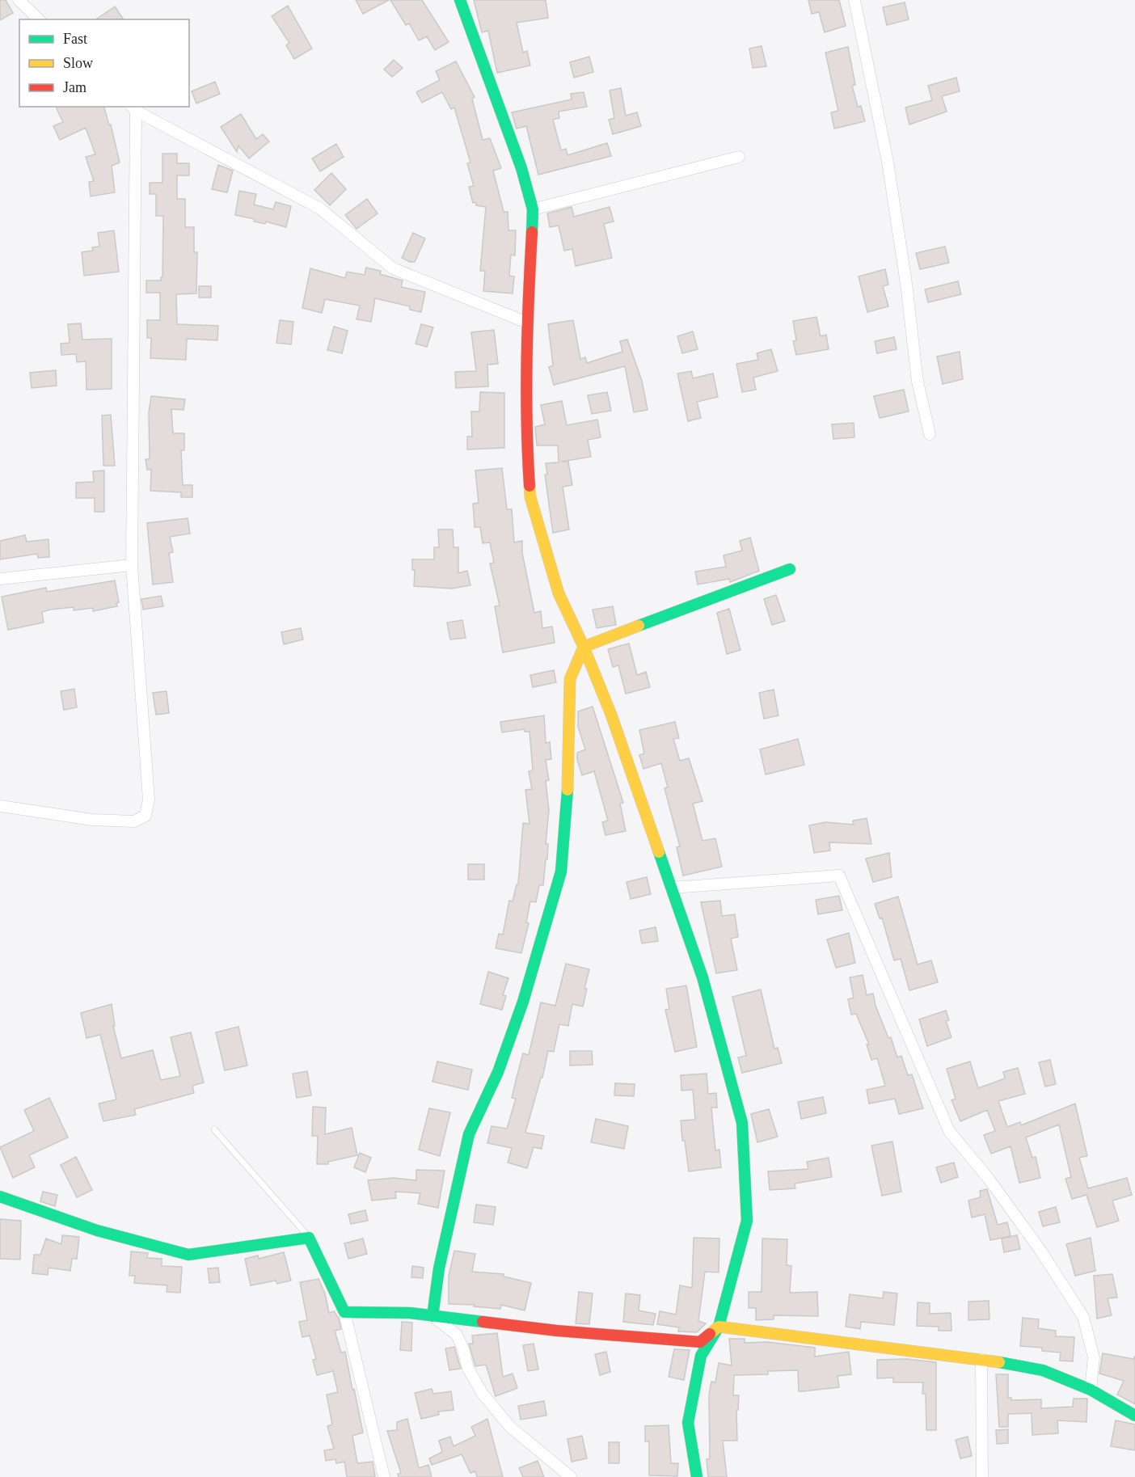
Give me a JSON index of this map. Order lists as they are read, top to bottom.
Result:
{
  "legend": ["Fast", "Slow", "Jam"]
}
